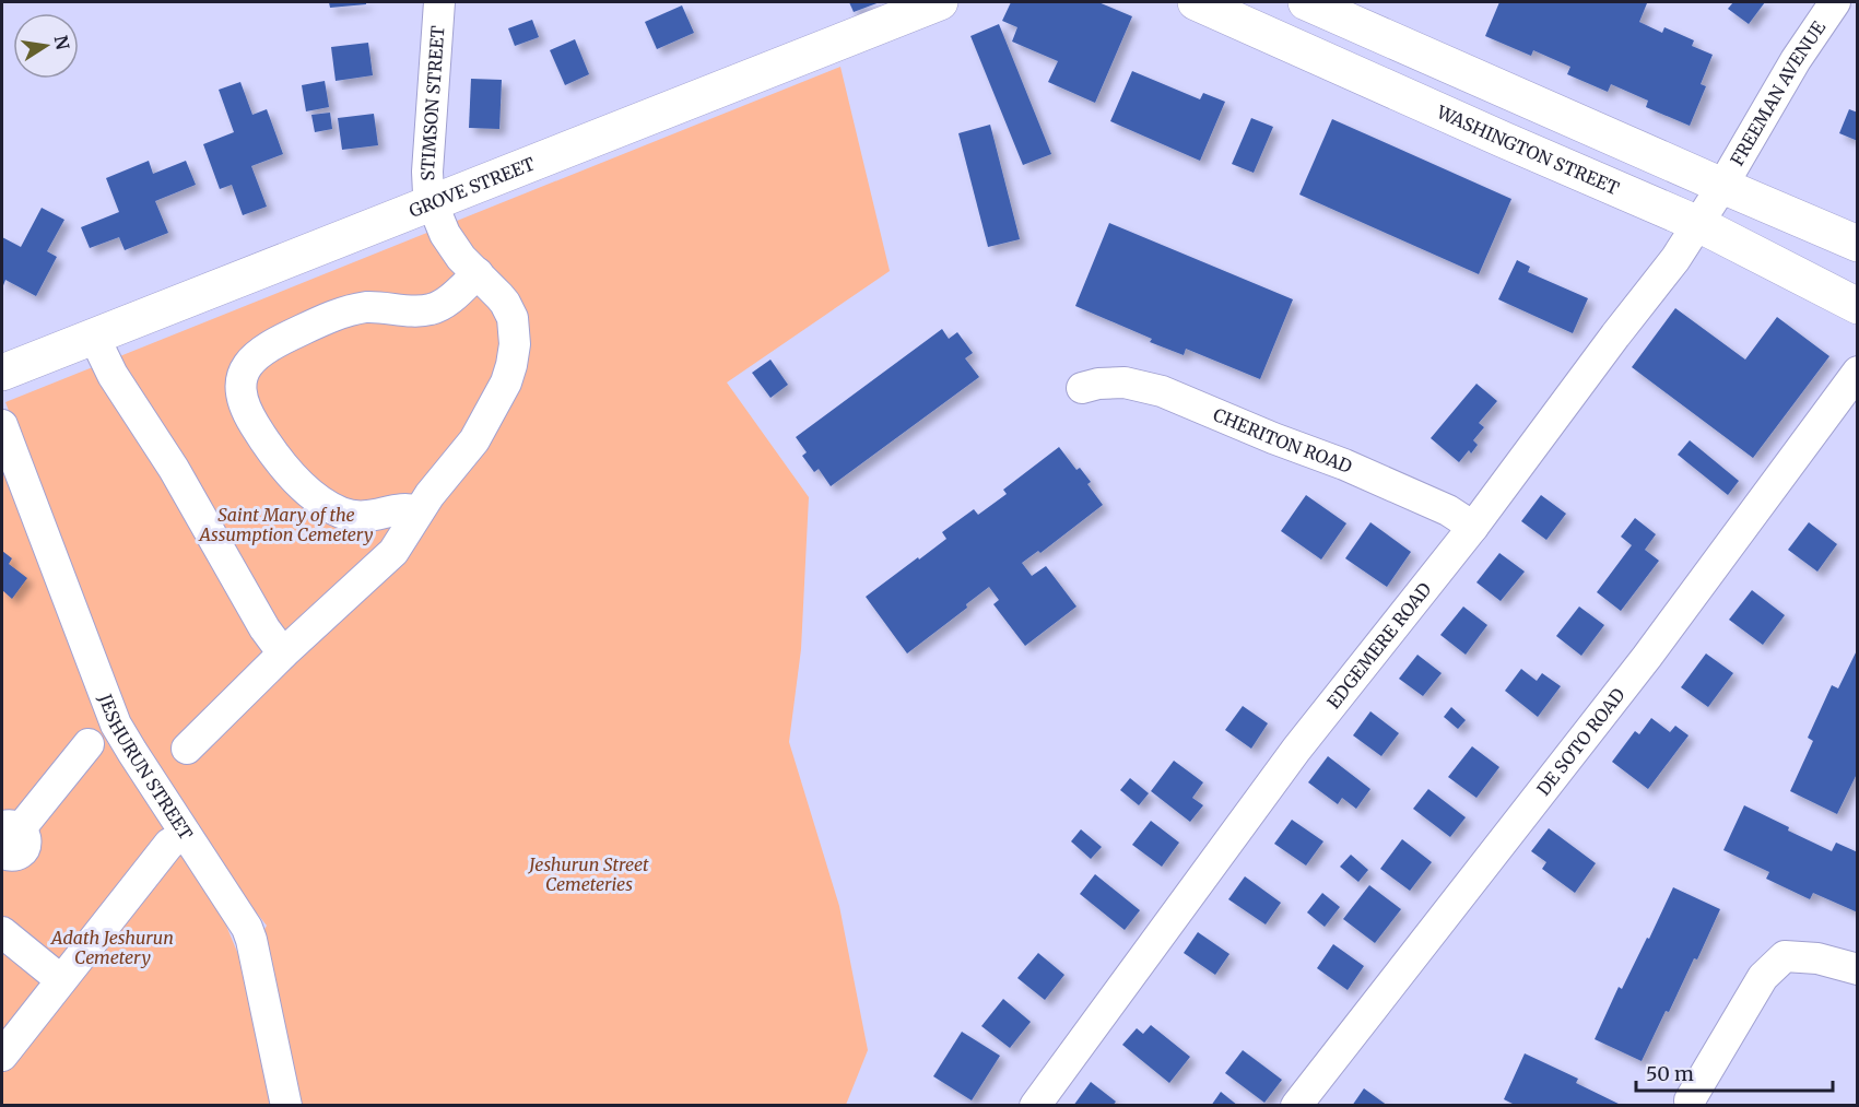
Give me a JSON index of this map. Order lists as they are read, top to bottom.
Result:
{
  "streets": {
    "main road": ["WASHINGTON STREET", "GROVE STREET"],
    "street": [
      "FREEMAN AVENUE",
      "STIMSON STREET",
      "CHERITON ROAD",
      "EDGEMERE ROAD",
      "DE SOTO ROAD",
      "JESHURUN STREET"
    ]
  },
  "crossings": [
    ["FREEMAN AVENUE", "EDGEMERE ROAD"],
    ["STIMSON STREET", "GROVE STREET"],
    ["WASHINGTON STREET", "EDGEMERE ROAD"],
    ["CHERITON ROAD", "EDGEMERE ROAD"]
  ],
  "parks": ["Saint Mary of the Assumption Cemetery", "Jeshurun Street Cemeteries", "Adath Jeshurun Cemetery"],
  "scale_bar": "50 m",
  "north": "right"
}
